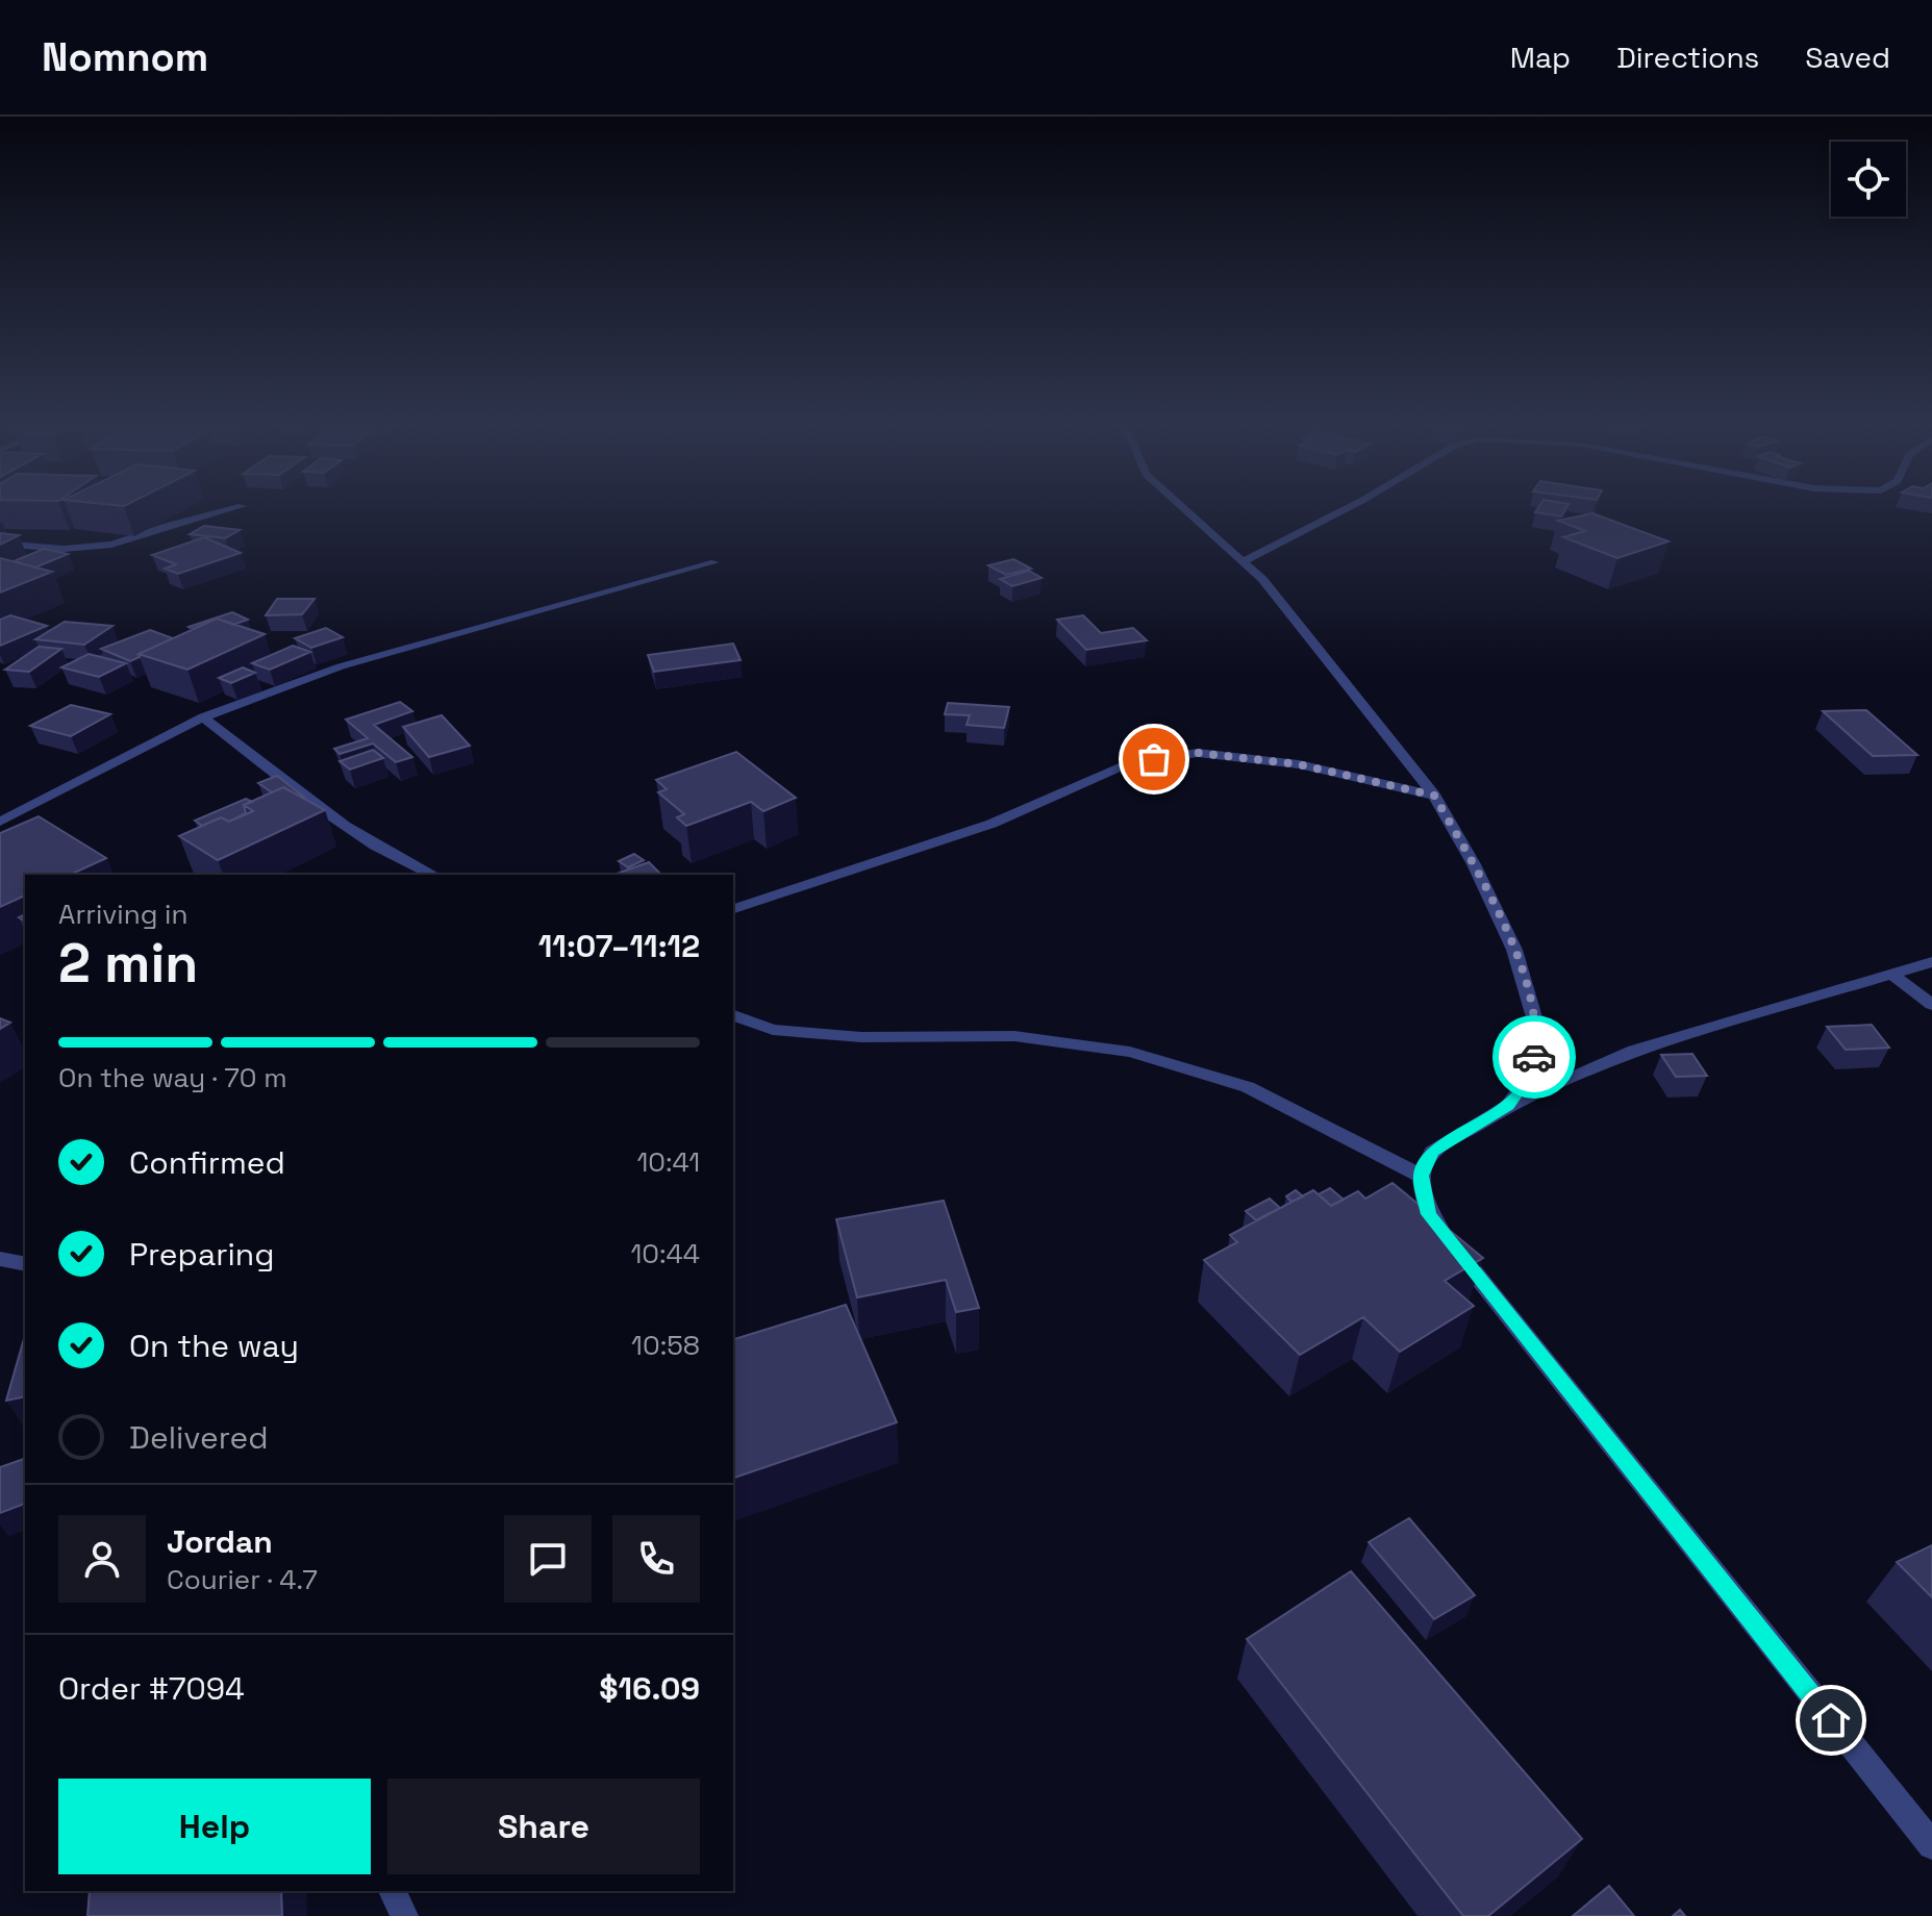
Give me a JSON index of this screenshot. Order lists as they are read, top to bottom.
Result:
{
  "page": {
    "header": "Nomnom",
    "nav": ["Map", "Directions", "Saved"],
    "heading": ["2 min", "Arriving in", "11:07–11:12"],
    "panel": [
      "Jordan",
      "Courier · 4.7",
      "Order #7094",
      "$16.09"
    ],
    "bar": "On the way · 70 m",
    "list": [
      ["Confirmed", "10:41"],
      ["Preparing", "10:44"],
      ["On the way", "10:58"],
      "Delivered"
    ],
    "buttons": ["Help", "Share"]
  }
}
